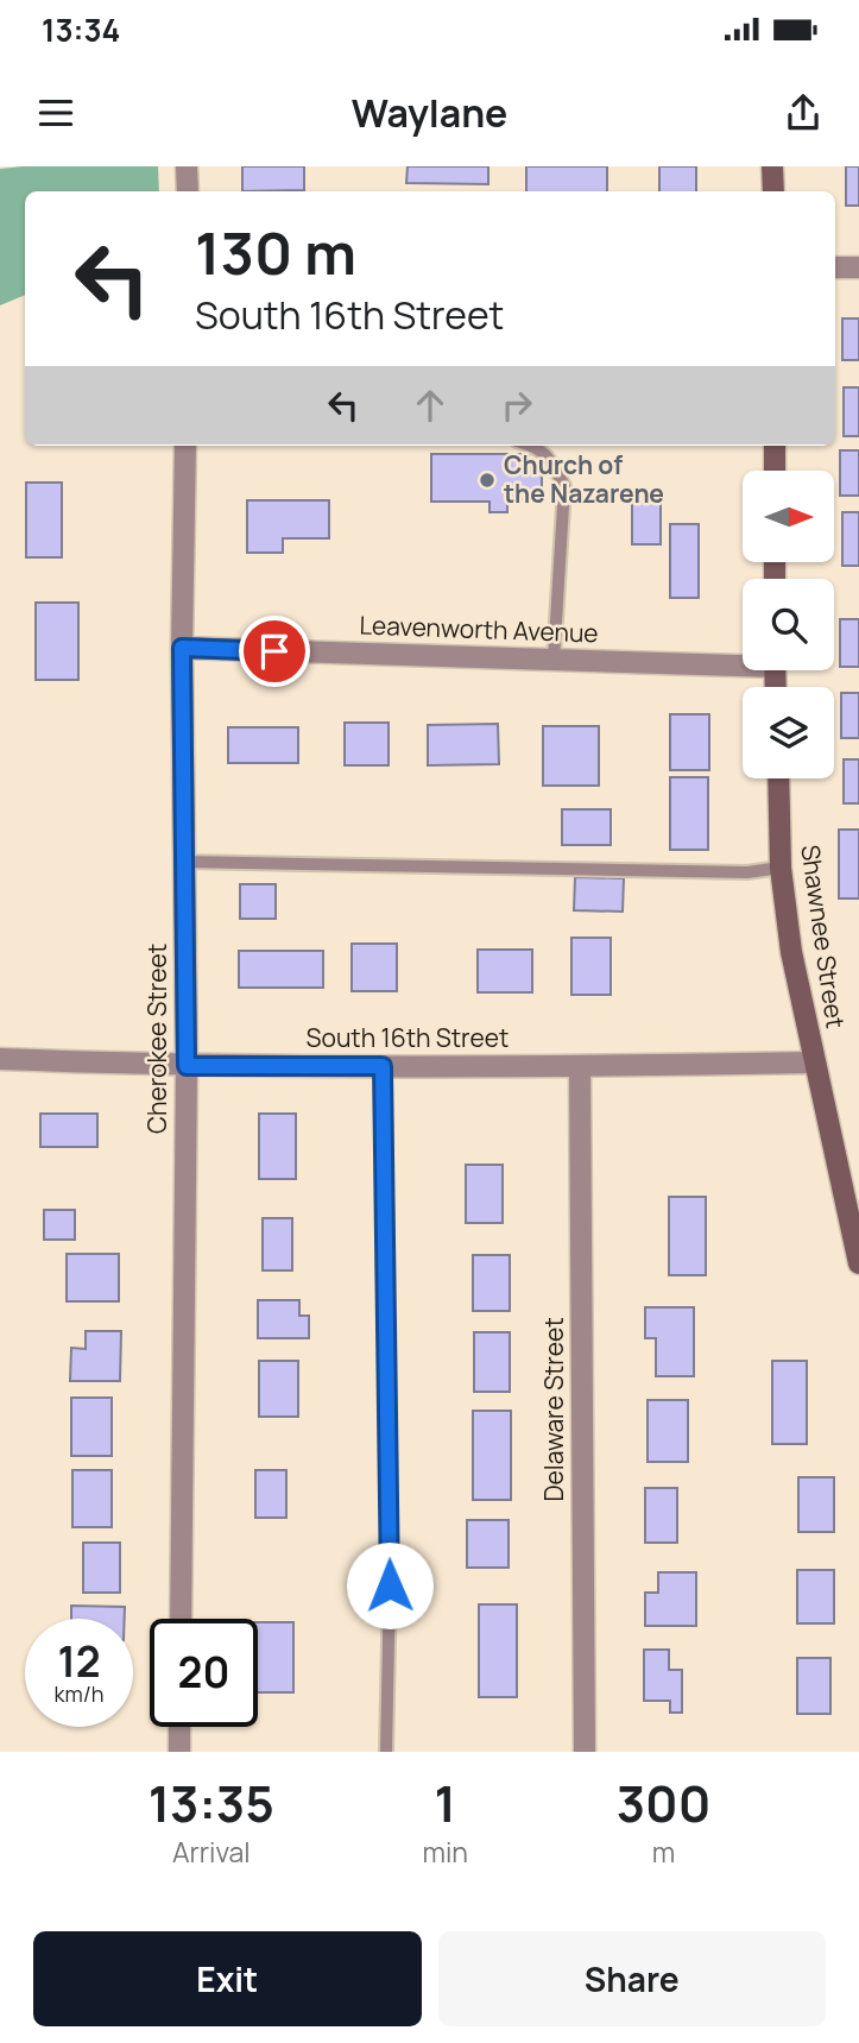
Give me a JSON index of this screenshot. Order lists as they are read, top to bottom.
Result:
{
  "streets": {
    "street": [
      "Leavenworth Avenue",
      "Shawnee Street",
      "Cherokee Street",
      "South 16th Street",
      "Delaware Street"
    ]
  },
  "crossings": [
    ["Leavenworth Avenue", "Cherokee Street"],
    ["Shawnee Street", "South 16th Street"],
    ["Cherokee Street", "South 16th Street"],
    ["South 16th Street", "Delaware Street"]
  ],
  "places": ["Church of the Nazarene"],
  "north": "right",
  "page": {
    "status": "13:34",
    "header": "Waylane",
    "turn": ["130 m", "South 16th Street"],
    "speed": "12 km/h",
    "limit": "20",
    "eta": [
      "13:35",
      "Arrival",
      "1",
      "min",
      "300",
      "m"
    ],
    "buttons": ["Exit", "Share"]
  }
}
